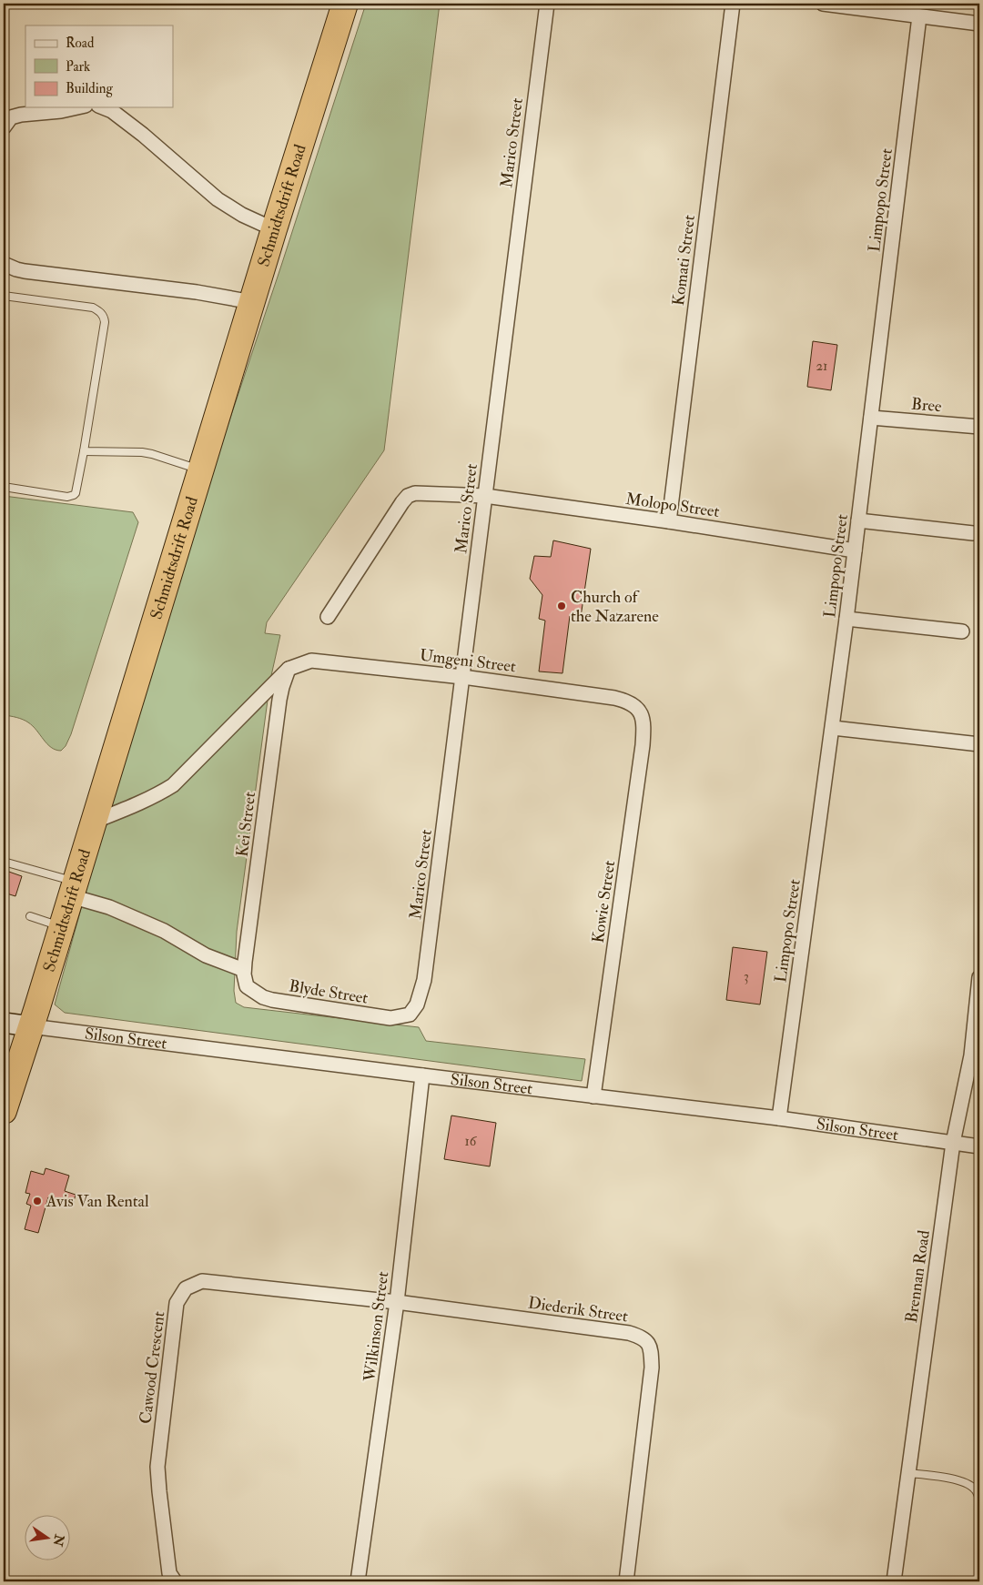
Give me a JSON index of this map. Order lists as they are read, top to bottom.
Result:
{
  "streets": {
    "highway": ["Schmidtsdrift Road"],
    "street": [
      "Marico Street",
      "Limpopo Street",
      "Komati Street",
      "Bree",
      "Molopo Street",
      "Umgeni Street",
      "Kei Street",
      "Kowie Street",
      "Blyde Street",
      "Silson Street",
      "Brennan Road",
      "Diederik Street",
      "Wilkinson Street",
      "Cawood Crescent"
    ]
  },
  "crossings": [
    ["Marico Street", "Molopo Street"],
    ["Marico Street", "Umgeni Street"],
    ["Marico Street", "Blyde Street"],
    ["Limpopo Street", "Bree"],
    ["Limpopo Street", "Molopo Street"],
    ["Limpopo Street", "Silson Street"],
    ["Schmidtsdrift Road", "Silson Street"],
    ["Komati Street", "Molopo Street"],
    ["Umgeni Street", "Kei Street"],
    ["Umgeni Street", "Kowie Street"],
    ["Kei Street", "Blyde Street"],
    ["Kowie Street", "Silson Street"],
    ["Silson Street", "Brennan Road"],
    ["Silson Street", "Wilkinson Street"],
    ["Diederik Street", "Wilkinson Street"],
    ["Diederik Street", "Cawood Crescent"],
    ["Wilkinson Street", "Cawood Crescent"]
  ],
  "places": ["Church of the Nazarene", "Avis Van Rental"],
  "house_numbers": ["21", "3", "16"],
  "legend": ["Road", "Park", "Building"],
  "north": "right"
}
